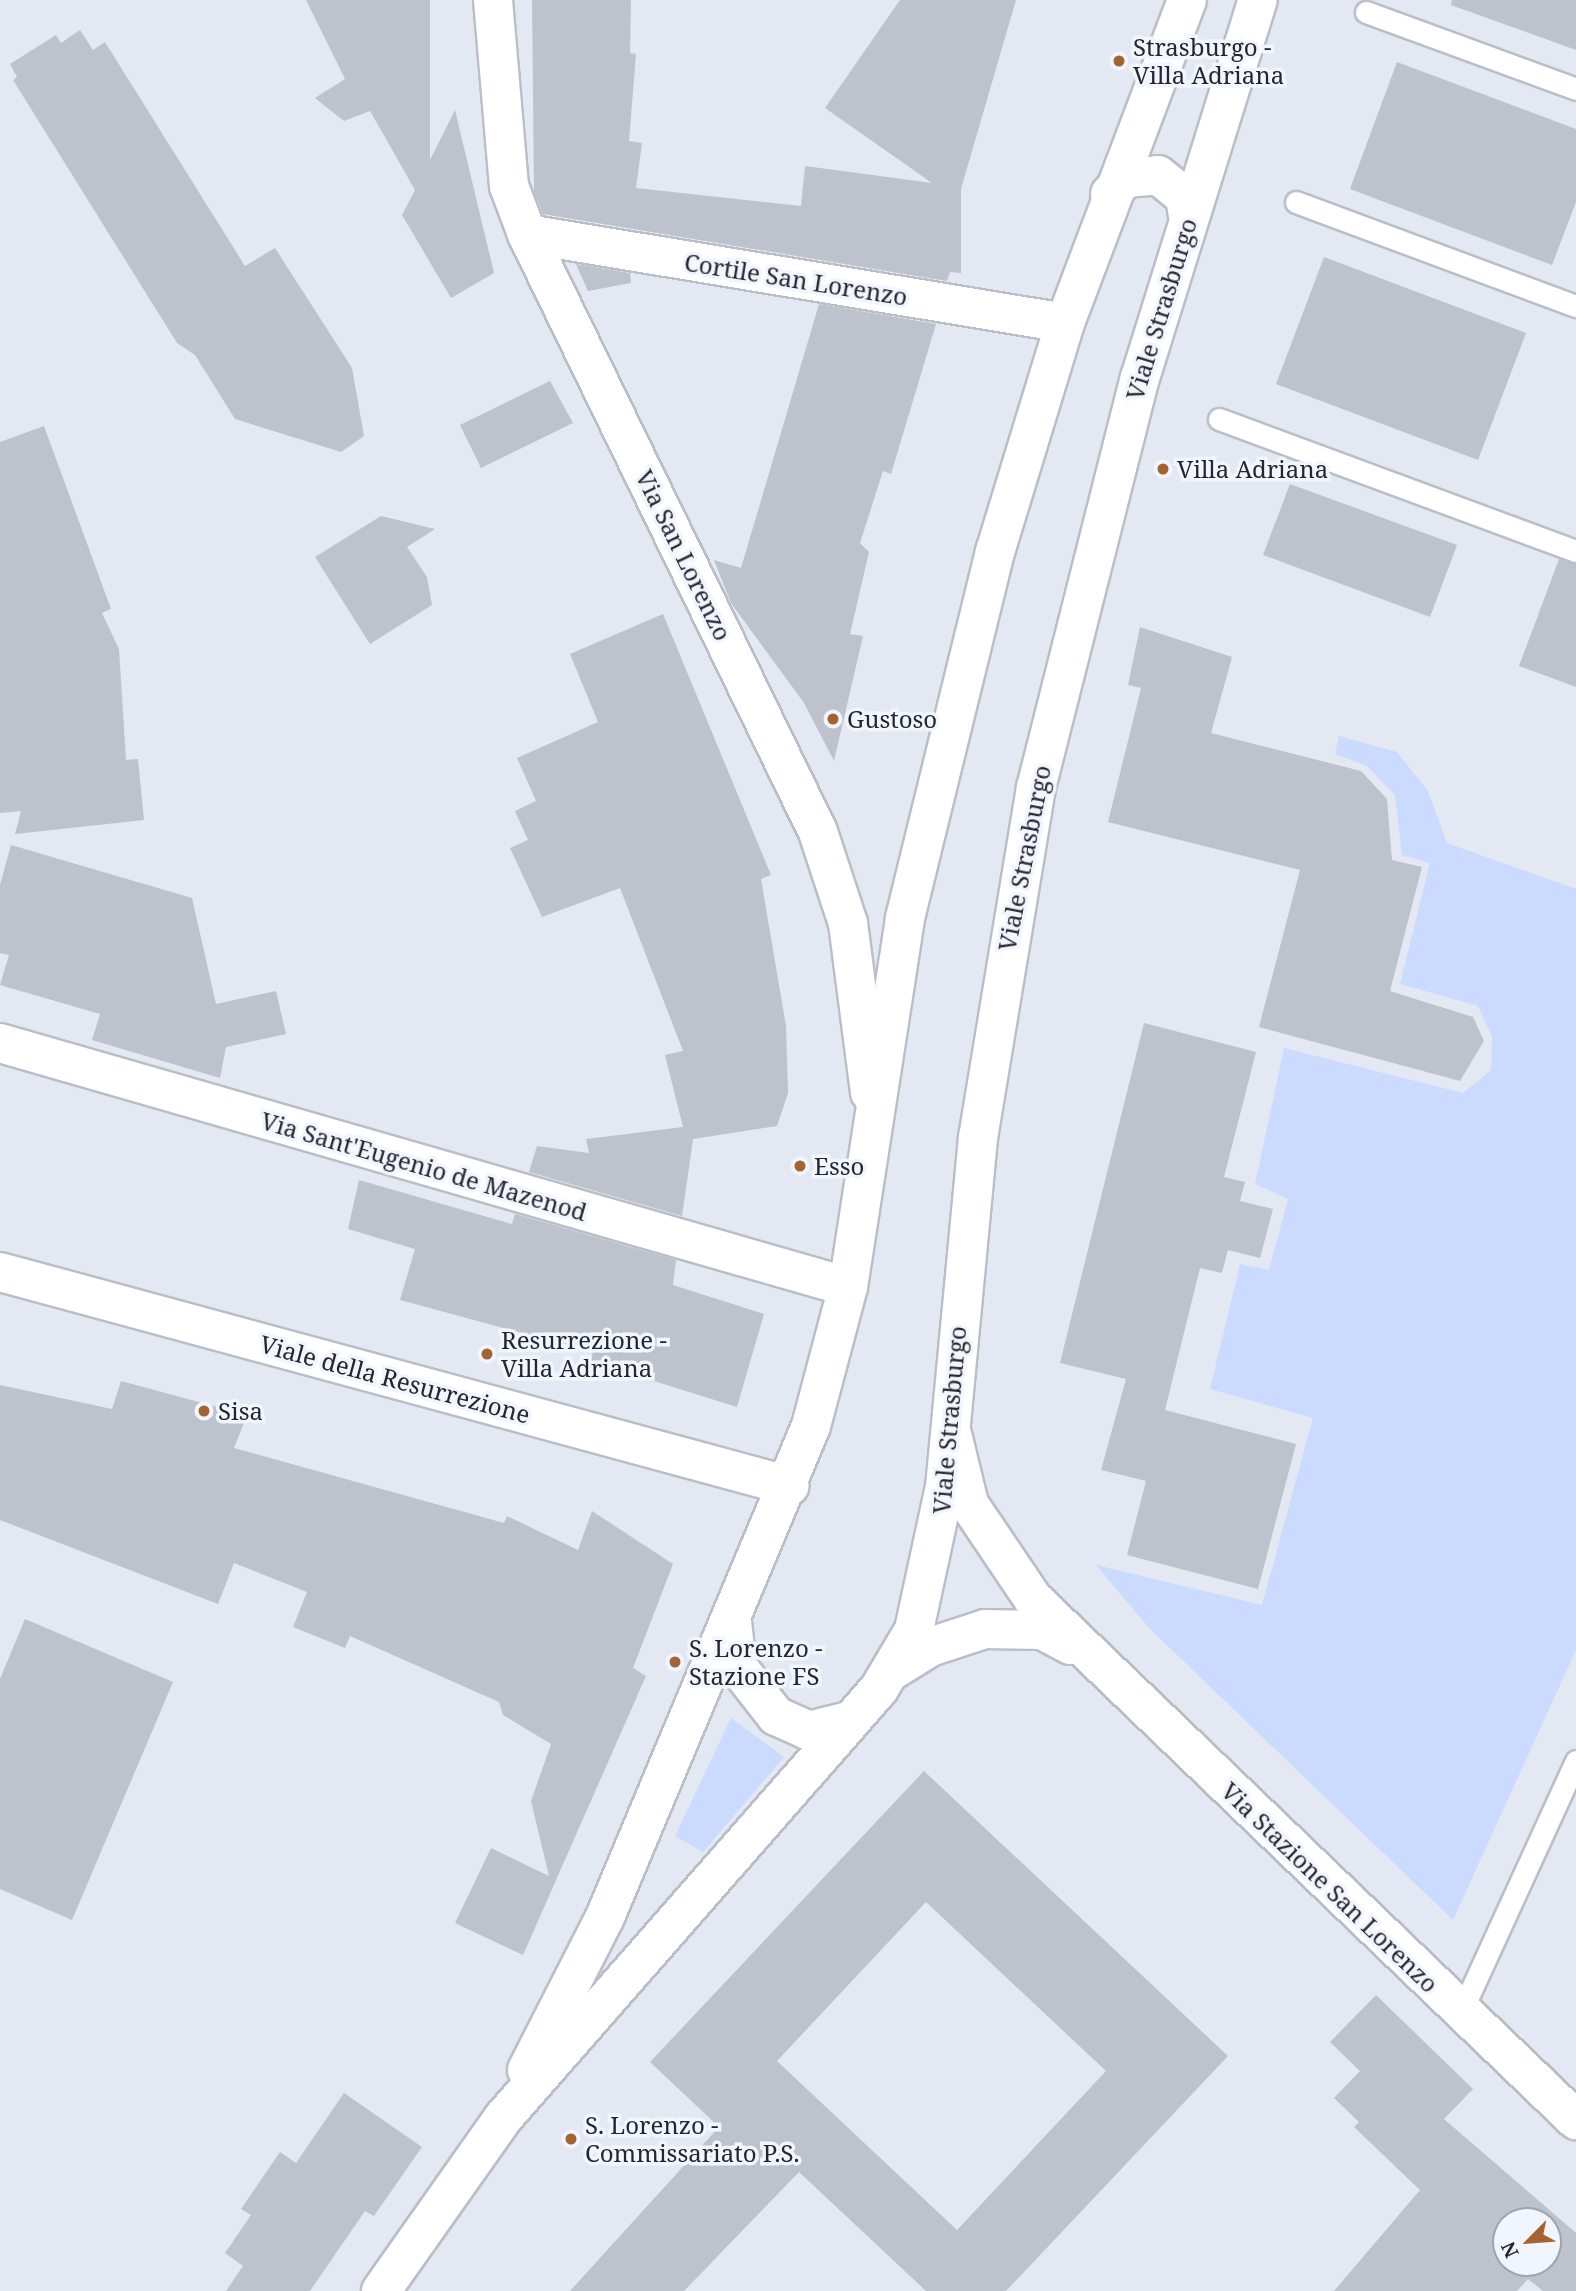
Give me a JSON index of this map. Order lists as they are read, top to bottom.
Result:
{
  "streets": {
    "street": [
      "Cortile San Lorenzo",
      "Viale Strasburgo",
      "Via San Lorenzo",
      "Via Sant'Eugenio de Mazenod",
      "Viale della Resurrezione",
      "Via Stazione San Lorenzo"
    ]
  },
  "crossings": [
    ["Cortile San Lorenzo", "Via San Lorenzo"],
    ["Viale Strasburgo", "Via Stazione San Lorenzo"]
  ],
  "places": [
    "Strasburgo - Villa Adriana",
    "Villa Adriana",
    "Gustoso",
    "Esso",
    "Resurrezione - Villa Adriana",
    "Sisa",
    "S. Lorenzo - Stazione FS",
    "S. Lorenzo - Commissariato P.S."
  ],
  "north": "bottom left"
}
